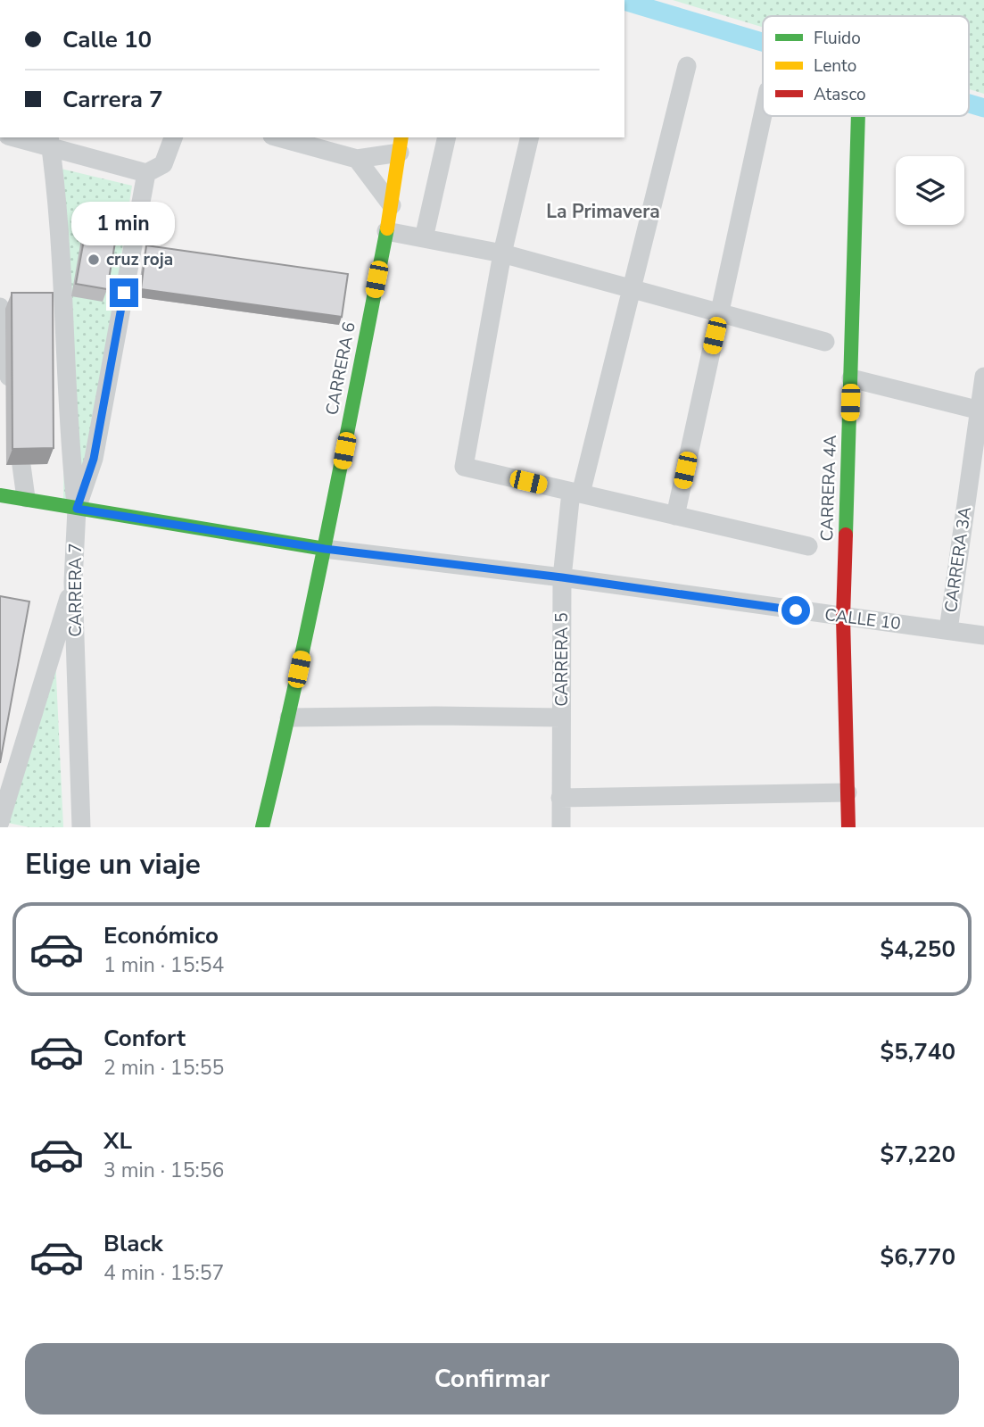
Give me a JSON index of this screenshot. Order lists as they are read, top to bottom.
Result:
{
  "streets": {
    "main road": ["CARRERA 6", "CARRERA 4A", "CALLE 10"],
    "street": ["CARRERA 3A", "CARRERA 7", "CARRERA 5"]
  },
  "crossings": [
    ["CARRERA 6", "CALLE 10"],
    ["CARRERA 4A", "CALLE 10"],
    ["CARRERA 3A", "CALLE 10"],
    ["CARRERA 7", "CALLE 10"],
    ["CALLE 10", "CARRERA 5"]
  ],
  "districts": ["La Primavera"],
  "places": ["cruz roja"],
  "legend": ["Fluido", "Lento", "Atasco"],
  "page": {
    "banner": ["Calle 10", "Carrera 7"],
    "bubble": "1 min",
    "heading": "Elige un viaje",
    "list": [
      {
        "name": "Económico",
        "note": "1 min · 15:54",
        "value": "$4,250"
      },
      {
        "name": "Confort",
        "note": "2 min · 15:55",
        "value": "$5,740"
      },
      {
        "name": "XL",
        "note": "3 min · 15:56",
        "value": "$7,220"
      },
      {
        "name": "Black",
        "note": "4 min · 15:57",
        "value": "$6,770"
      }
    ],
    "buttons": "Confirmar"
  }
}
